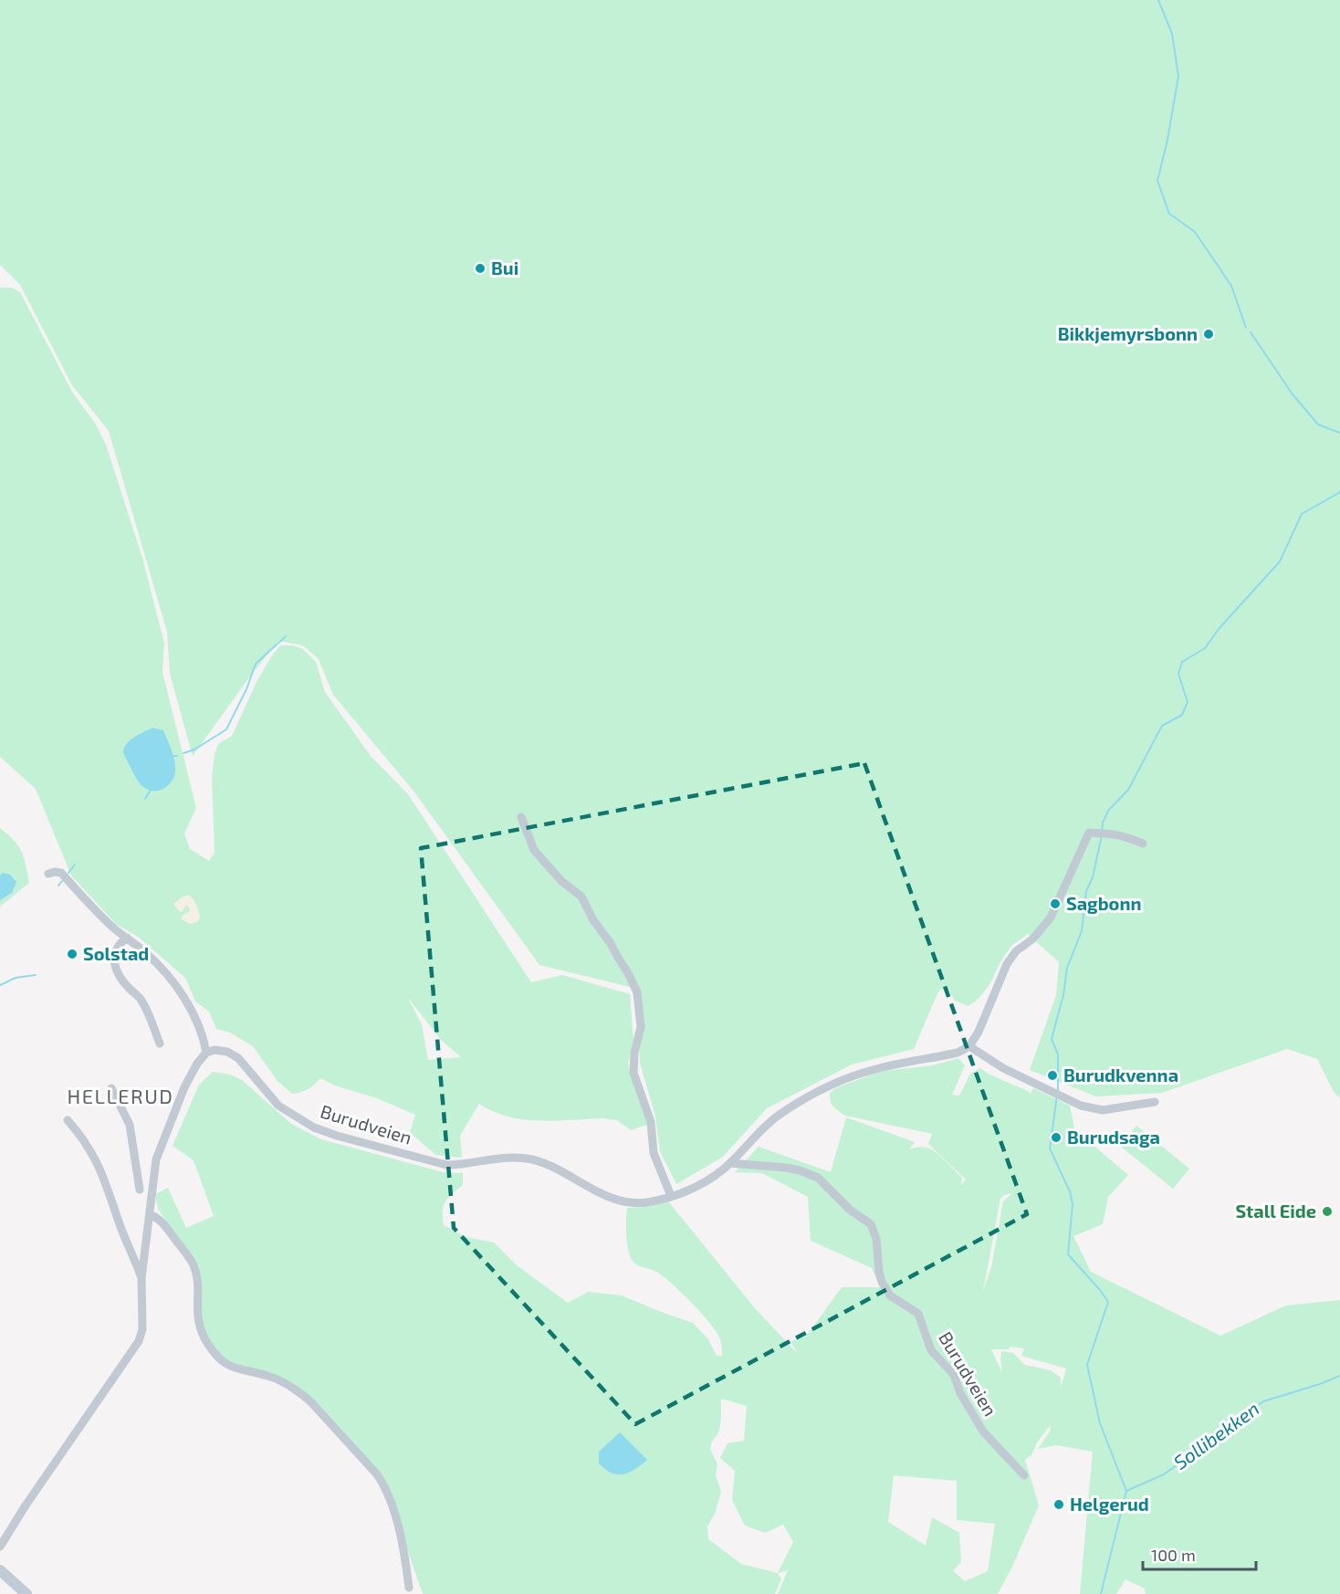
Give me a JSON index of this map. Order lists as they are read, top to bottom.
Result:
{
  "streets": {
    "street": ["Burudveien"]
  },
  "districts": ["HELLERUD"],
  "water": ["Sollibekken"],
  "places": [
    "Bui",
    "Bikkjemyrsbonn",
    "Sagbonn",
    "Solstad",
    "Burudkvenna",
    "Burudsaga",
    "Stall Eide",
    "Helgerud"
  ],
  "scale_bar": "100 m"
}
